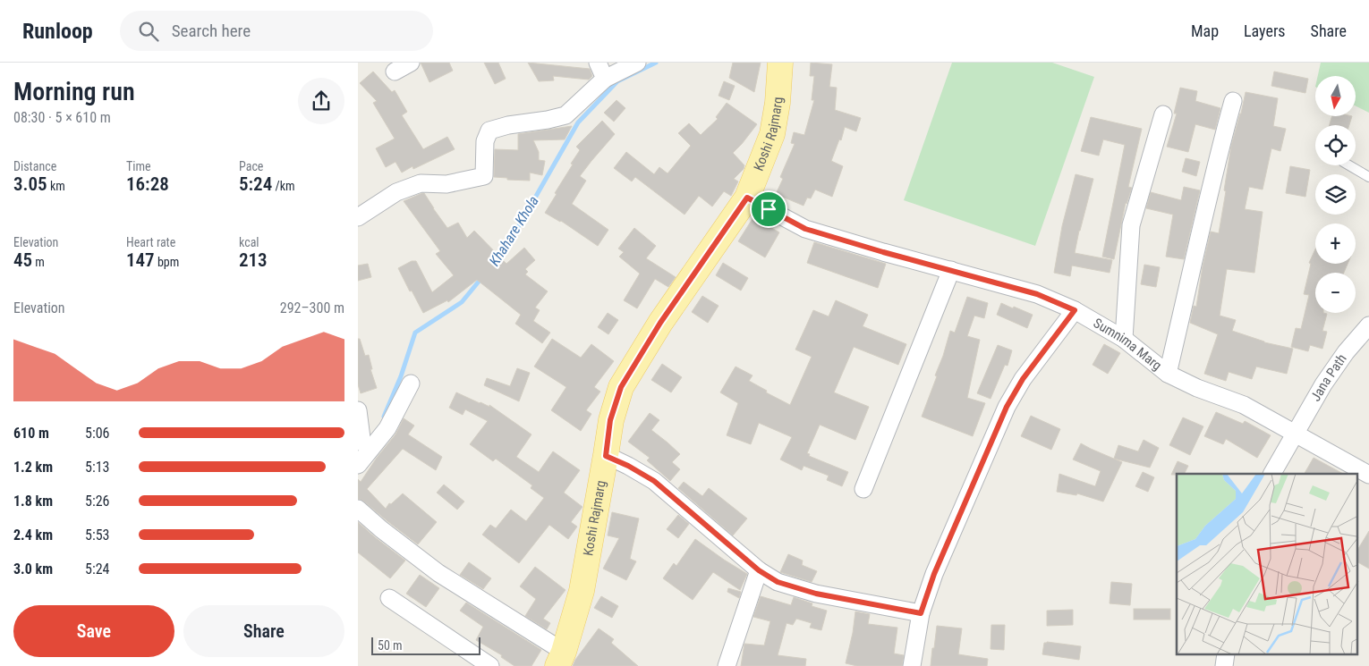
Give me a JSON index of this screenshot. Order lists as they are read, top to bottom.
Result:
{
  "streets": {
    "main road": ["Koshi Rajmarg"],
    "street": ["Sumnima Marg", "Jana Path"]
  },
  "crossings": [
    ["Koshi Rajmarg", "Sumnima Marg"],
    ["Sumnima Marg", "Jana Path"]
  ],
  "water": ["Khahare Khola"],
  "scale_bar": "50 m",
  "north": "bottom",
  "page": {
    "header": "Runloop",
    "search": "Search here",
    "nav": ["Map", "Layers", "Share"],
    "heading": ["Morning run", "08:30 · 5 × 610 m"],
    "map_buttons": ["+", "−"],
    "stats": [
      ["Distance", "3.05 km"],
      ["Time", "16:28"],
      ["Pace", "5:24 /km"],
      ["Elevation", "45 m"],
      ["Heart rate", "147 bpm"],
      ["kcal", "213"]
    ],
    "chart": ["Elevation", "292–300 m"],
    "list": [
      {
        "name": "610 m",
        "note": "5:06"
      },
      {
        "name": "1.2 km",
        "note": "5:13"
      },
      {
        "name": "1.8 km",
        "note": "5:26"
      },
      {
        "name": "2.4 km",
        "note": "5:53"
      },
      {
        "name": "3.0 km",
        "note": "5:24"
      }
    ],
    "buttons": ["Save", "Share"],
    "scale": "50 m"
  }
}
